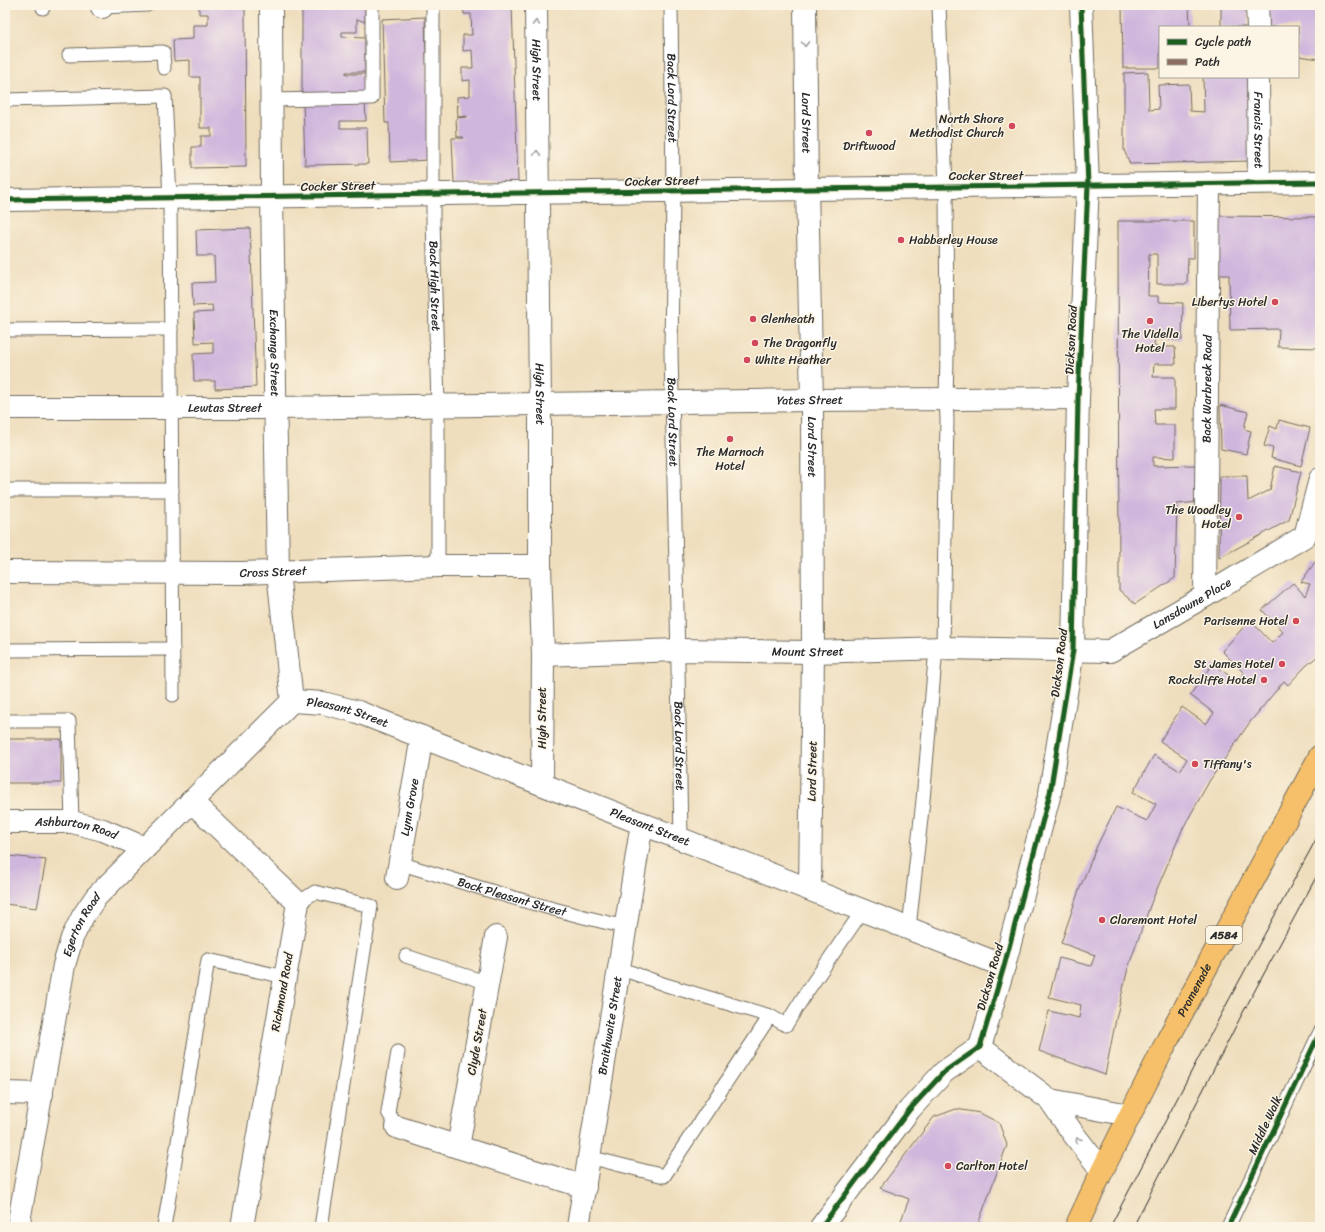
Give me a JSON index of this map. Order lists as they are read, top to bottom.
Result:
{
  "streets": {
    "main road": ["A584", "Promenade"],
    "street": [
      "High Street",
      "Lord Street",
      "Francis Street",
      "Cocker Street",
      "Dickson Road",
      "Exchange Street",
      "Back Warbreck Road",
      "Yates Street",
      "Lewtas Street",
      "Cross Street",
      "Lansdowne Place",
      "Mount Street",
      "Pleasant Street",
      "Lynn Grove",
      "Ashburton Road",
      "Egerton Road",
      "Richmond Road",
      "Braithwaite Street",
      "Clyde Street"
    ],
    "lane": [
      "Back Lord Street",
      "Back High Street",
      "Back Pleasant Street",
      "Middle Walk"
    ]
  },
  "crossings": [
    ["High Street", "Cocker Street"],
    ["High Street", "Yates Street"],
    ["High Street", "Lewtas Street"],
    ["High Street", "Cross Street"],
    ["High Street", "Mount Street"],
    ["High Street", "Pleasant Street"],
    ["Back Lord Street", "Cocker Street"],
    ["Back Lord Street", "Yates Street"],
    ["Back Lord Street", "Mount Street"],
    ["Back Lord Street", "Pleasant Street"],
    ["Lord Street", "Cocker Street"],
    ["Lord Street", "Yates Street"],
    ["Lord Street", "Mount Street"],
    ["Lord Street", "Pleasant Street"],
    ["Francis Street", "Cocker Street"],
    ["Cocker Street", "Back High Street"],
    ["Cocker Street", "Dickson Road"],
    ["Cocker Street", "Exchange Street"],
    ["Cocker Street", "Back Warbreck Road"],
    ["Back High Street", "Lewtas Street"],
    ["Back High Street", "Cross Street"],
    ["Dickson Road", "Yates Street"],
    ["Dickson Road", "Lansdowne Place"],
    ["Dickson Road", "Mount Street"],
    ["Dickson Road", "Pleasant Street"],
    ["Exchange Street", "Lewtas Street"],
    ["Exchange Street", "Cross Street"],
    ["Exchange Street", "Pleasant Street"],
    ["Exchange Street", "Egerton Road"],
    ["Back Warbreck Road", "Lansdowne Place"],
    ["Yates Street", "Lewtas Street"],
    ["Lansdowne Place", "Mount Street"],
    ["Pleasant Street", "Lynn Grove"],
    ["Pleasant Street", "Egerton Road"],
    ["Pleasant Street", "Braithwaite Street"],
    ["Lynn Grove", "Back Pleasant Street"],
    ["Ashburton Road", "Egerton Road"],
    ["Back Pleasant Street", "Braithwaite Street"]
  ],
  "places": [
    "North Shore Methodist Church",
    "Driftwood",
    "Habberley House",
    "Libertys Hotel",
    "Glenheath",
    "The Vidella Hotel",
    "The Dragonfly",
    "White Heather",
    "The Marnoch Hotel",
    "The Woodley Hotel",
    "Parisenne Hotel",
    "St James Hotel",
    "Rockcliffe Hotel",
    "Tiffany's",
    "Claremont Hotel",
    "Carlton Hotel"
  ],
  "legend": ["Cycle path", "Path"]
}
